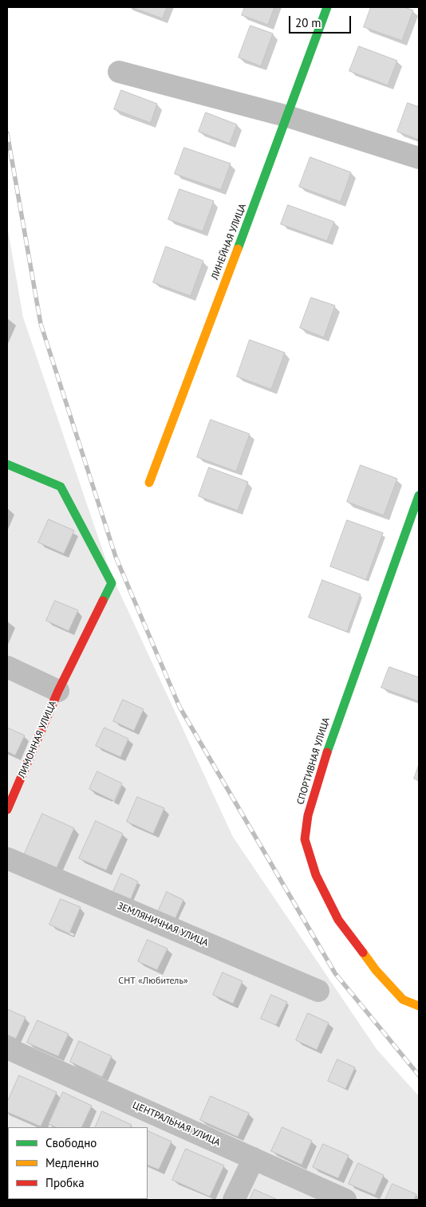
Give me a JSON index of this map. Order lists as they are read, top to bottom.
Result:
{
  "streets": {
    "street": [
      "ЛИНЕЙНАЯ УЛИЦА",
      "ЛИМОННАЯ УЛИЦА",
      "СПОРТИВНАЯ УЛИЦА",
      "ЗЕМЛЯНИЧНАЯ УЛИЦА",
      "ЦЕНТРАЛЬНАЯ УЛИЦА"
    ]
  },
  "parks": ["СНТ «Любитель»"],
  "legend": ["Свободно", "Медленно", "Пробка"],
  "scale_bar": "20 m"
}
